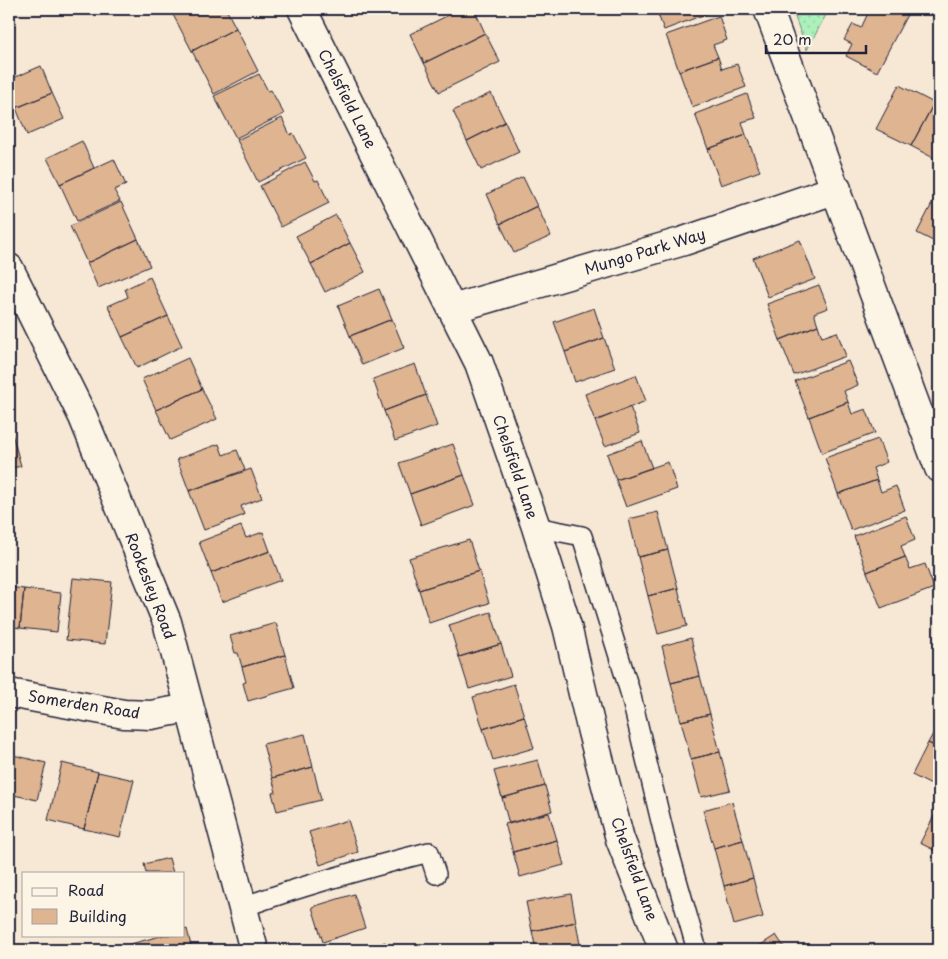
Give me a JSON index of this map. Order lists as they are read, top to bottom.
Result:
{
  "streets": {
    "street": [
      "Chelsfield Lane",
      "Mungo Park Way",
      "Rookesley Road",
      "Somerden Road"
    ]
  },
  "crossings": [
    ["Chelsfield Lane", "Mungo Park Way"],
    ["Rookesley Road", "Somerden Road"]
  ],
  "legend": ["Road", "Building"],
  "scale_bar": "20 m"
}
